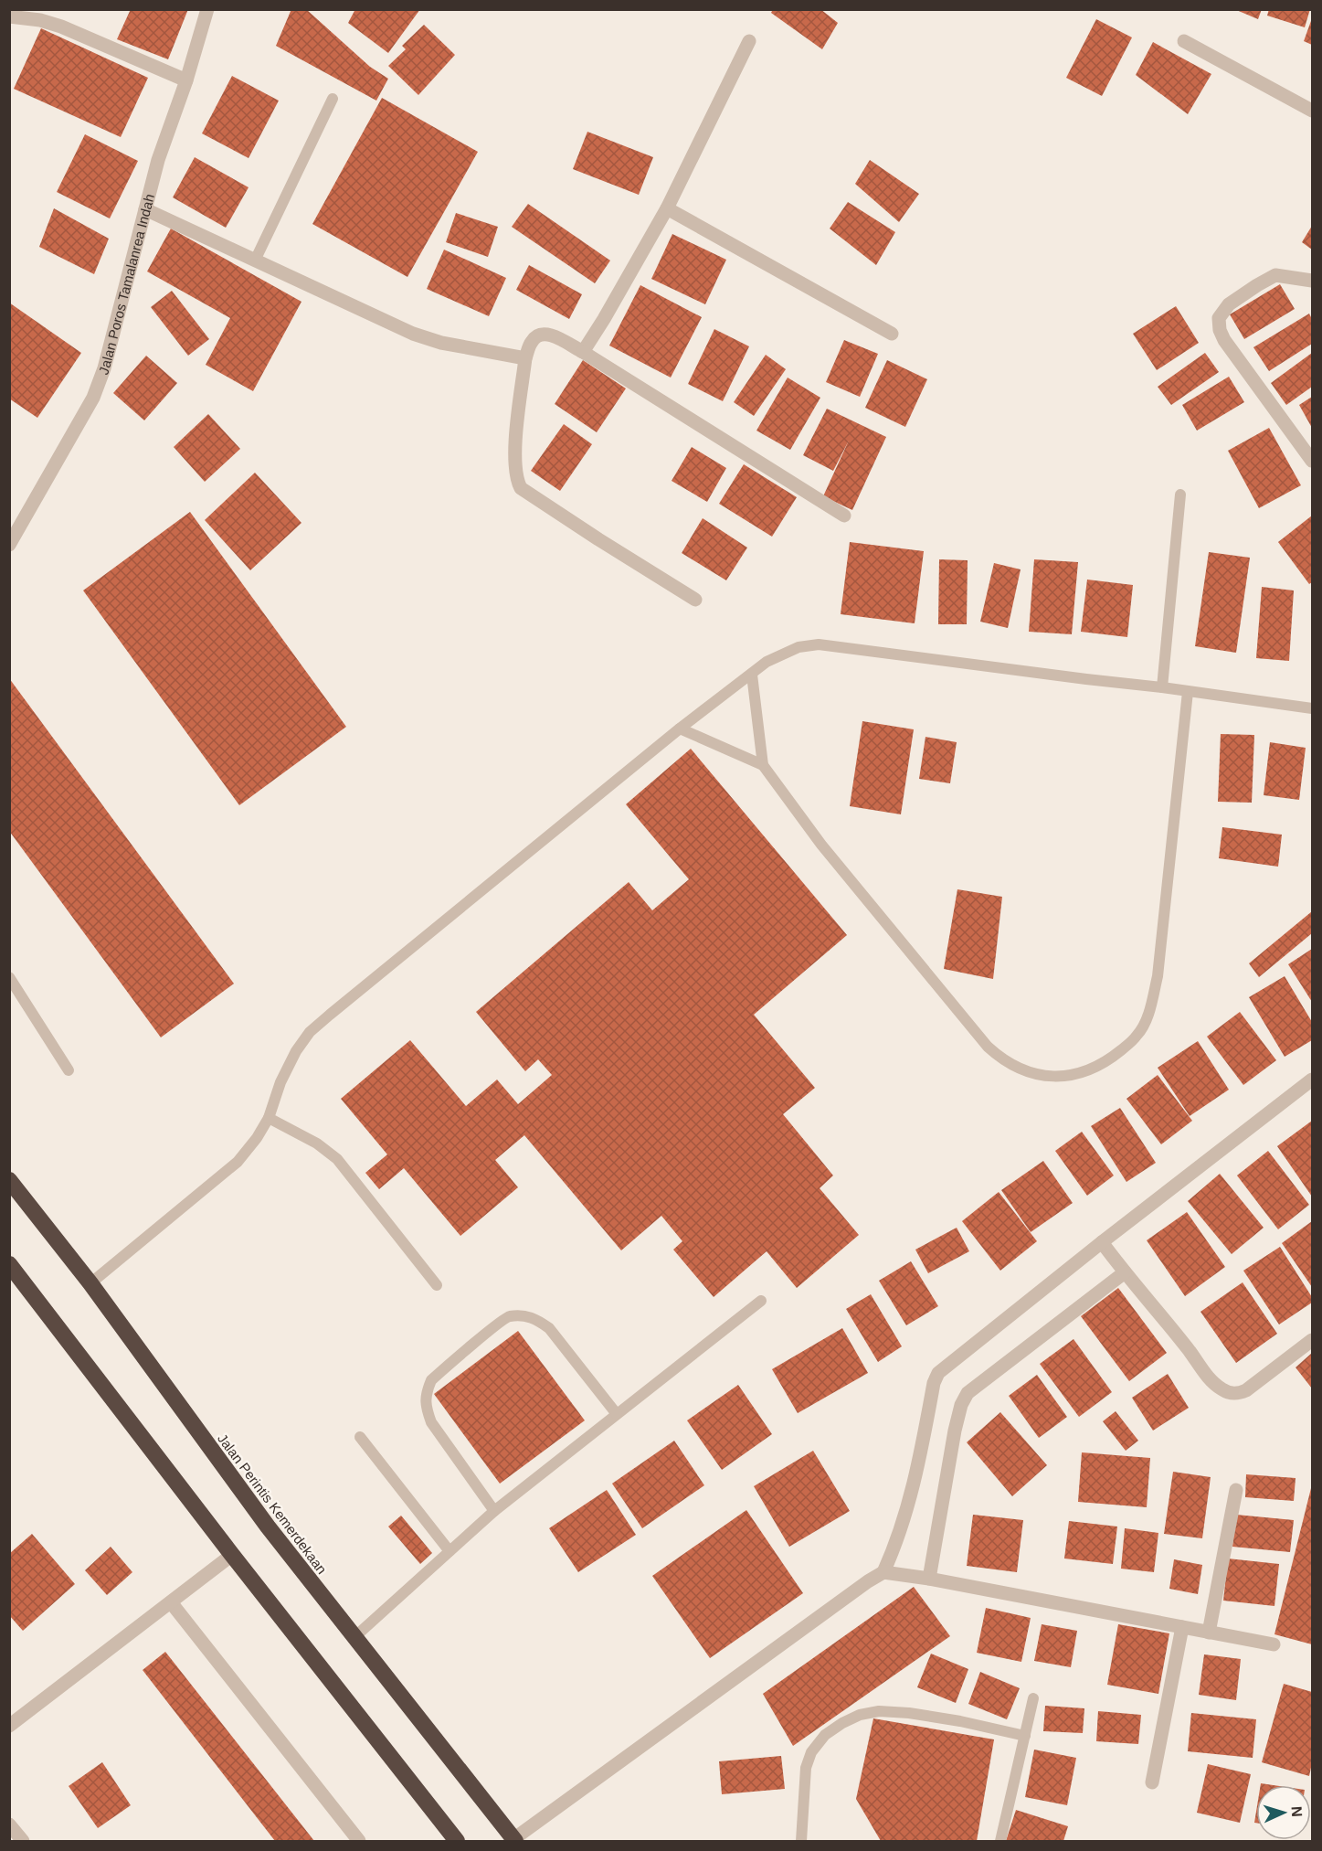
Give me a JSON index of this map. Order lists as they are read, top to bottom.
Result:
{
  "streets": {
    "highway": ["Jalan Perintis Kemerdekaan"],
    "street": ["Jalan Poros Tamalanrea Indah"]
  },
  "north": "right"
}
